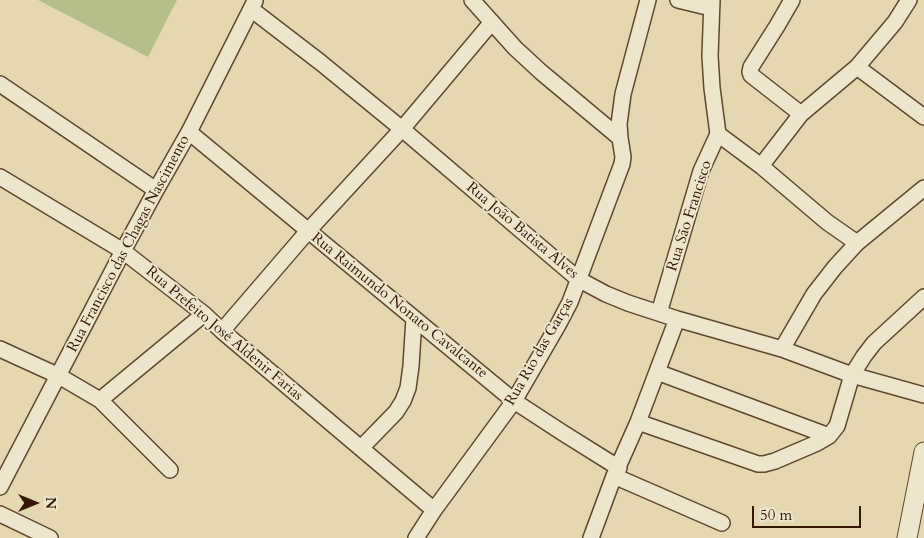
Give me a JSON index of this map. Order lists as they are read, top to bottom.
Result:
{
  "streets": {
    "street": [
      "Rua São Francisco",
      "Rua João Batista Alves",
      "Rua Francisco das Chagas Nascimento",
      "Rua Raimundo Nonato Cavalcante",
      "Rua Prefeito José Aldenir Farias",
      "Rua Rio das Garças"
    ]
  },
  "crossings": [
    ["Rua São Francisco", "Rua João Batista Alves"],
    ["Rua João Batista Alves", "Rua Francisco das Chagas Nascimento"],
    ["Rua João Batista Alves", "Rua Rio das Garças"],
    ["Rua Francisco das Chagas Nascimento", "Rua Raimundo Nonato Cavalcante"],
    ["Rua Francisco das Chagas Nascimento", "Rua Prefeito José Aldenir Farias"],
    ["Rua Raimundo Nonato Cavalcante", "Rua Rio das Garças"],
    ["Rua Prefeito José Aldenir Farias", "Rua Rio das Garças"]
  ],
  "scale_bar": "50 m",
  "north": "right"
}
